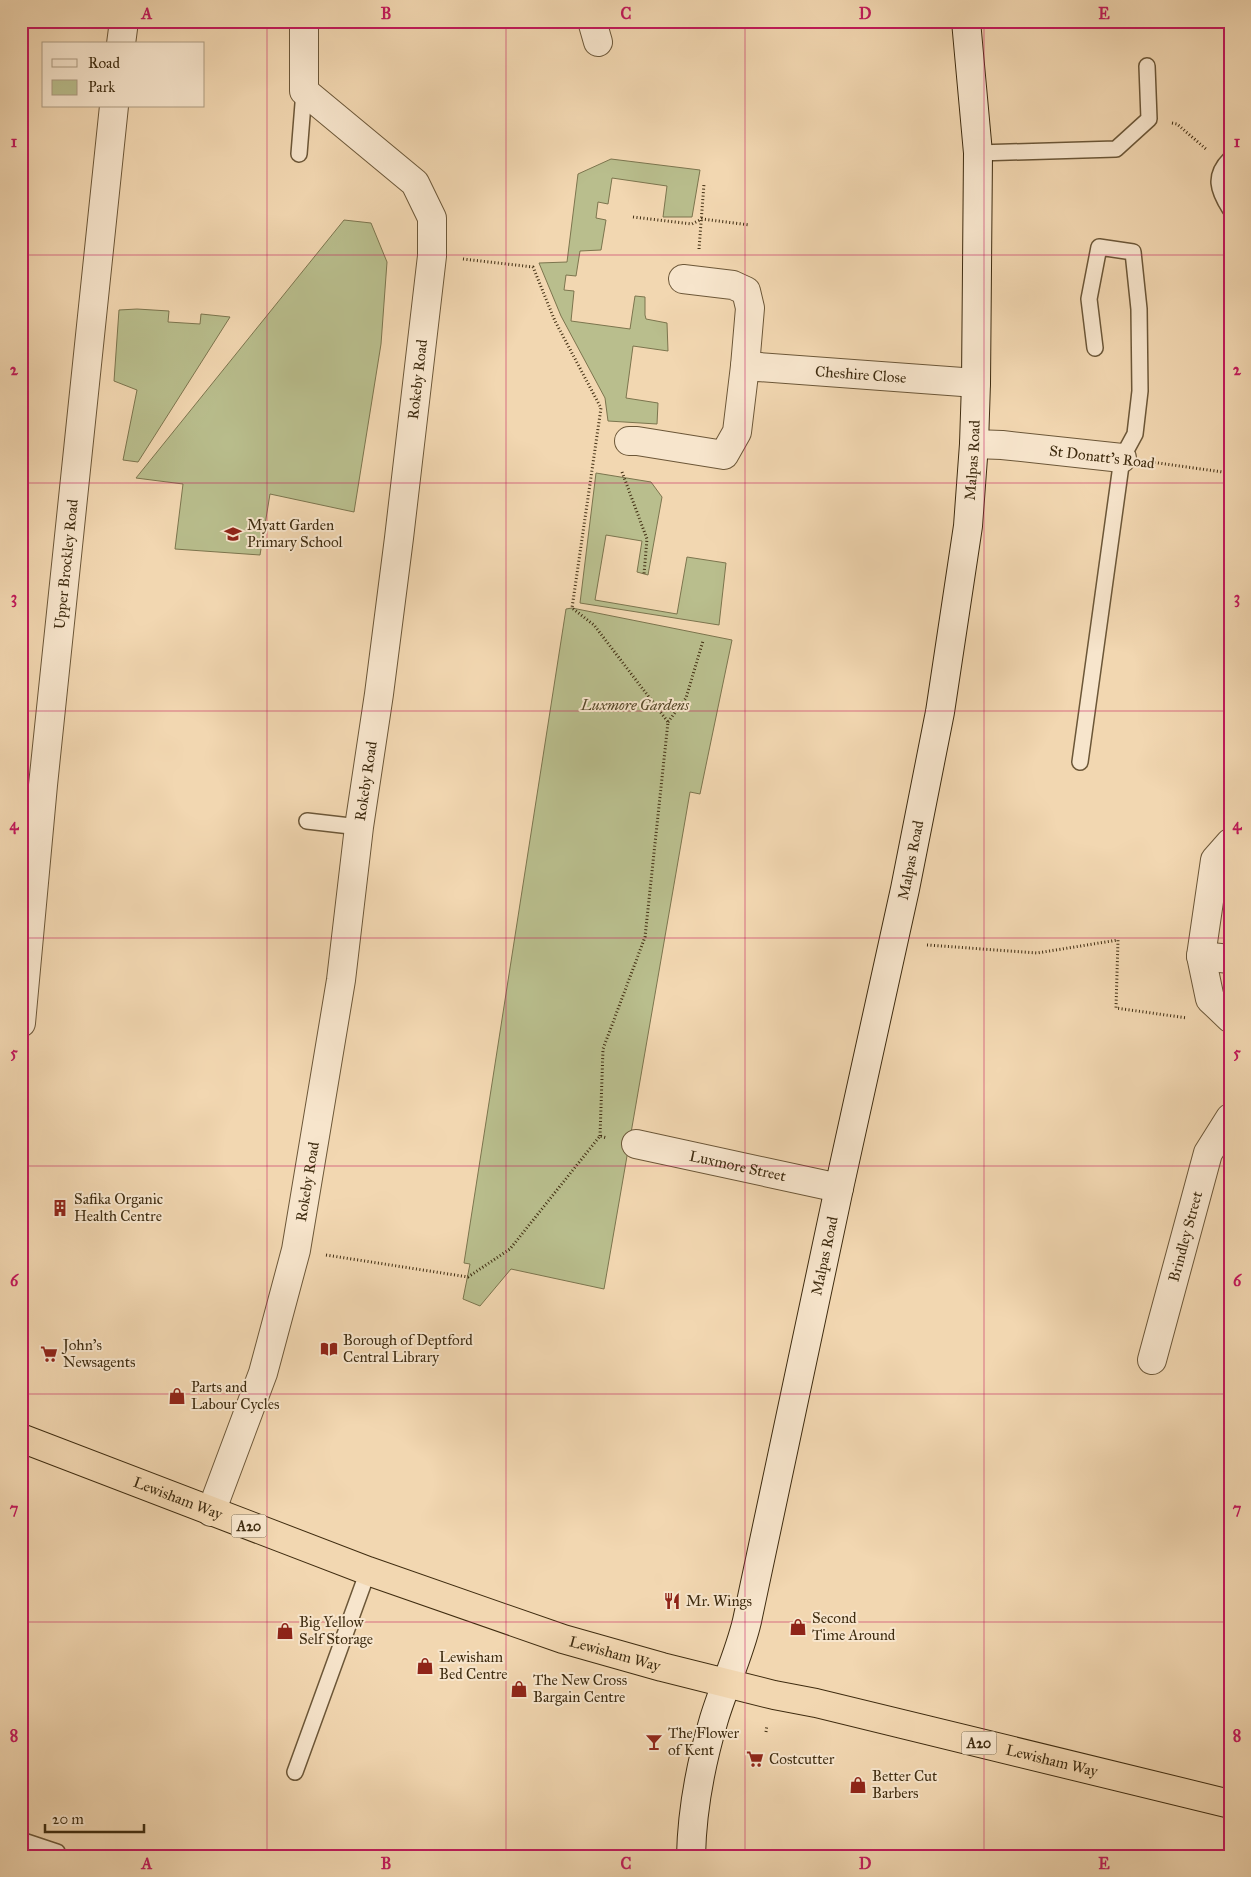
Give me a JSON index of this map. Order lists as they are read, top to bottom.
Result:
{
  "streets": {
    "highway": ["Lewisham Way", "A20"],
    "street": [
      "Cheshire Close",
      "Rokeby Road",
      "St Donatt's Road",
      "Malpas Road",
      "Upper Brockley Road",
      "Luxmore Street",
      "Brindley Street"
    ]
  },
  "crossings": [
    ["Cheshire Close", "Malpas Road"],
    ["Rokeby Road", "Lewisham Way"],
    ["St Donatt's Road", "Malpas Road"],
    ["Malpas Road", "Luxmore Street"],
    ["Malpas Road", "Lewisham Way"]
  ],
  "parks": ["Luxmore Gardens"],
  "places": {
    "school or university": ["Myatt Garden Primary School"],
    "building": ["Safika Organic Health Centre"],
    "library": ["Borough of Deptford Central Library"],
    "supermarket": ["John's Newsagents", "Costcutter"],
    "shop": [
      "Parts and Labour Cycles",
      "Second Time Around",
      "Big Yellow Self Storage",
      "Lewisham Bed Centre",
      "The New Cross Bargain Centre",
      "Better Cut Barbers"
    ],
    "restaurant": ["Mr. Wings"],
    "bar": ["The Flower of Kent"]
  },
  "legend": ["Road", "Park"],
  "scale_bar": "20 m",
  "grid": {
    "columns": [
      "A",
      "B",
      "C",
      "D",
      "E"
    ],
    "rows": [
      "1",
      "2",
      "3",
      "4",
      "5",
      "6",
      "7",
      "8"
    ]
  }
}
